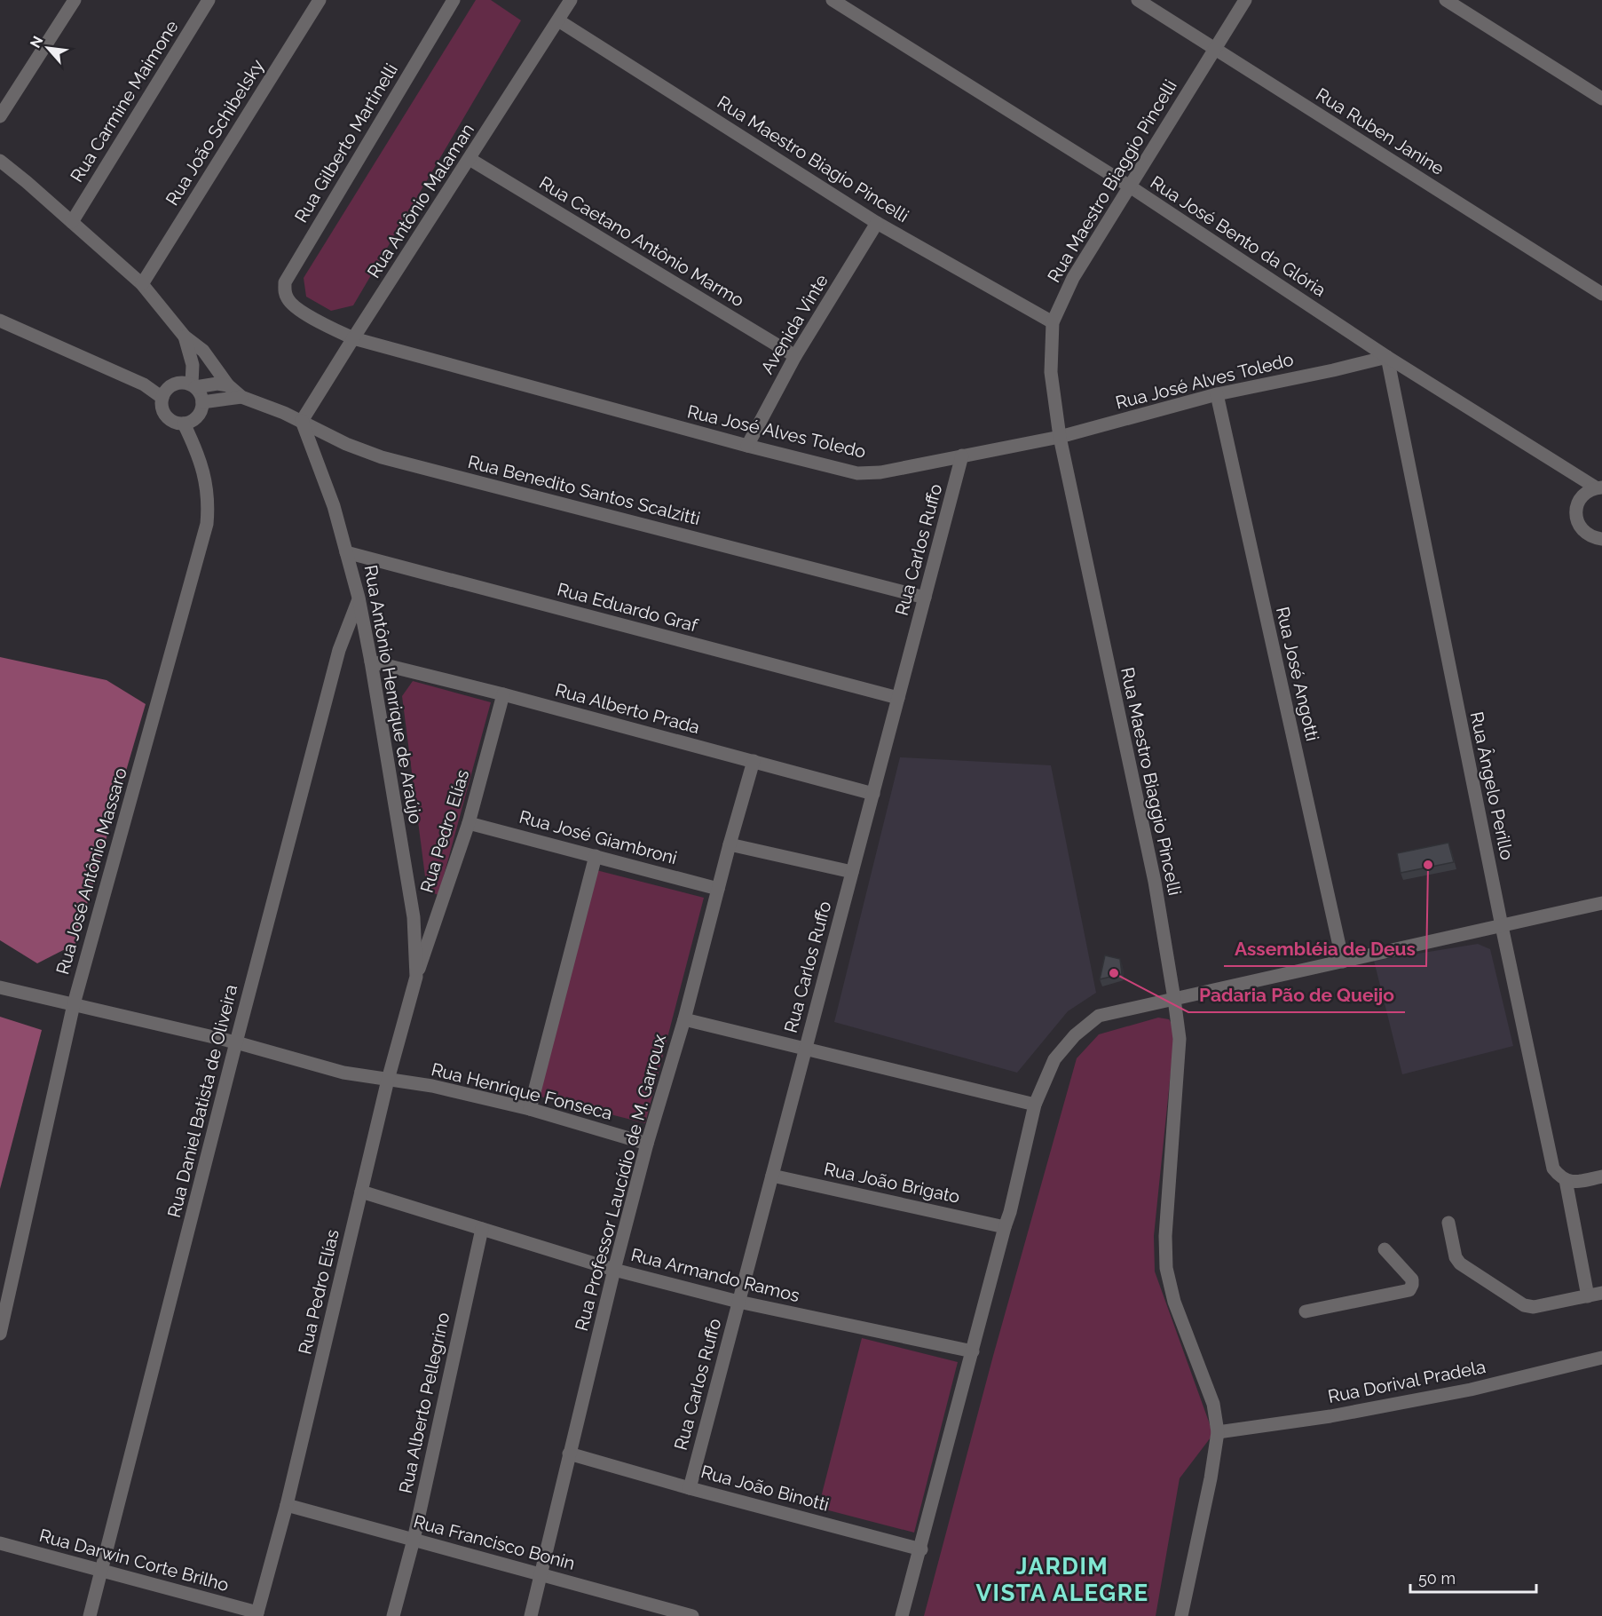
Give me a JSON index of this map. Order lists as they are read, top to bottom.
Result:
{
  "streets": {
    "street": [
      "Rua Carmine Maimone",
      "Rua Ruben Janine",
      "Rua João Schibelsky",
      "Rua Gilberto Martinelli",
      "Rua Maestro Biagio Pincelli",
      "Rua Maestro Biaggio Pincelli",
      "Rua Antônio Malaman",
      "Rua José Bento da Glória",
      "Rua Caetano Antônio Marmo",
      "Avenida Vinte",
      "Rua José Alves Toledo",
      "Rua Benedito Santos Scalzitti",
      "Rua Carlos Ruffo",
      "Rua Eduardo Graf",
      "Rua José Angotti",
      "Rua Antônio Henrique de Araújo",
      "Rua Alberto Prada",
      "Rua Ângelo Perillo",
      "Rua Pedro Elías",
      "Rua José Giambroni",
      "Rua José Antônio Massaro",
      "Rua Henrique Fonseca",
      "Rua Daniel Batista de Oliveira",
      "Rua Professor Laucídio de M. Garroux",
      "Rua João Brigato",
      "Rua Armando Ramos",
      "Rua Dorival Pradela",
      "Rua Alberto Pellegrino",
      "Rua João Binotti",
      "Rua Francisco Bonin",
      "Rua Darwin Corte Brilho"
    ]
  },
  "crossings": [
    ["Rua Ruben Janine", "Rua Maestro Biaggio Pincelli"],
    ["Rua Gilberto Martinelli", "Rua José Alves Toledo"],
    ["Rua Maestro Biagio Pincelli", "Rua Maestro Biaggio Pincelli"],
    ["Rua Maestro Biagio Pincelli", "Rua Antônio Malaman"],
    ["Rua Maestro Biagio Pincelli", "Avenida Vinte"],
    ["Rua Maestro Biaggio Pincelli", "Rua José Bento da Glória"],
    ["Rua Maestro Biaggio Pincelli", "Rua José Alves Toledo"],
    ["Rua Maestro Biaggio Pincelli", "Rua Dorival Pradela"],
    ["Rua Antônio Malaman", "Rua Caetano Antônio Marmo"],
    ["Rua Antônio Malaman", "Rua José Alves Toledo"],
    ["Rua Antônio Malaman", "Rua Benedito Santos Scalzitti"],
    ["Rua Antônio Malaman", "Rua Antônio Henrique de Araújo"],
    ["Rua José Bento da Glória", "Rua José Alves Toledo"],
    ["Rua José Bento da Glória", "Rua Ângelo Perillo"],
    ["Rua Caetano Antônio Marmo", "Avenida Vinte"],
    ["Avenida Vinte", "Rua José Alves Toledo"],
    ["Rua José Alves Toledo", "Rua Carlos Ruffo"],
    ["Rua José Alves Toledo", "Rua José Angotti"],
    ["Rua José Alves Toledo", "Rua Ângelo Perillo"],
    ["Rua Benedito Santos Scalzitti", "Rua Carlos Ruffo"],
    ["Rua Benedito Santos Scalzitti", "Rua Antônio Henrique de Araújo"],
    ["Rua Benedito Santos Scalzitti", "Rua José Antônio Massaro"],
    ["Rua Carlos Ruffo", "Rua Eduardo Graf"],
    ["Rua Carlos Ruffo", "Rua Alberto Prada"],
    ["Rua Carlos Ruffo", "Rua João Brigato"],
    ["Rua Carlos Ruffo", "Rua Armando Ramos"],
    ["Rua Carlos Ruffo", "Rua João Binotti"],
    ["Rua Eduardo Graf", "Rua Antônio Henrique de Araújo"],
    ["Rua Antônio Henrique de Araújo", "Rua Alberto Prada"],
    ["Rua Antônio Henrique de Araújo", "Rua Pedro Elías"],
    ["Rua Antônio Henrique de Araújo", "Rua Daniel Batista de Oliveira"],
    ["Rua Alberto Prada", "Rua Pedro Elías"],
    ["Rua Alberto Prada", "Rua Professor Laucídio de M. Garroux"],
    ["Rua Pedro Elías", "Rua José Giambroni"],
    ["Rua Pedro Elías", "Rua Henrique Fonseca"],
    ["Rua Pedro Elías", "Rua Armando Ramos"],
    ["Rua Pedro Elías", "Rua Francisco Bonin"],
    ["Rua Pedro Elías", "Rua Darwin Corte Brilho"],
    ["Rua José Giambroni", "Rua Professor Laucídio de M. Garroux"],
    ["Rua José Antônio Massaro", "Rua Henrique Fonseca"],
    ["Rua Henrique Fonseca", "Rua Daniel Batista de Oliveira"],
    ["Rua Henrique Fonseca", "Rua Professor Laucídio de M. Garroux"],
    ["Rua Daniel Batista de Oliveira", "Rua Darwin Corte Brilho"],
    ["Rua Professor Laucídio de M. Garroux", "Rua Armando Ramos"],
    ["Rua Professor Laucídio de M. Garroux", "Rua João Binotti"],
    ["Rua Professor Laucídio de M. Garroux", "Rua Francisco Bonin"],
    ["Rua Armando Ramos", "Rua Alberto Pellegrino"],
    ["Rua Alberto Pellegrino", "Rua Francisco Bonin"]
  ],
  "districts": ["JARDIM VISTA ALEGRE"],
  "places": ["Assembléia de Deus", "Padaria Pão de Queijo"],
  "scale_bar": "50 m",
  "north": "top left"
}
